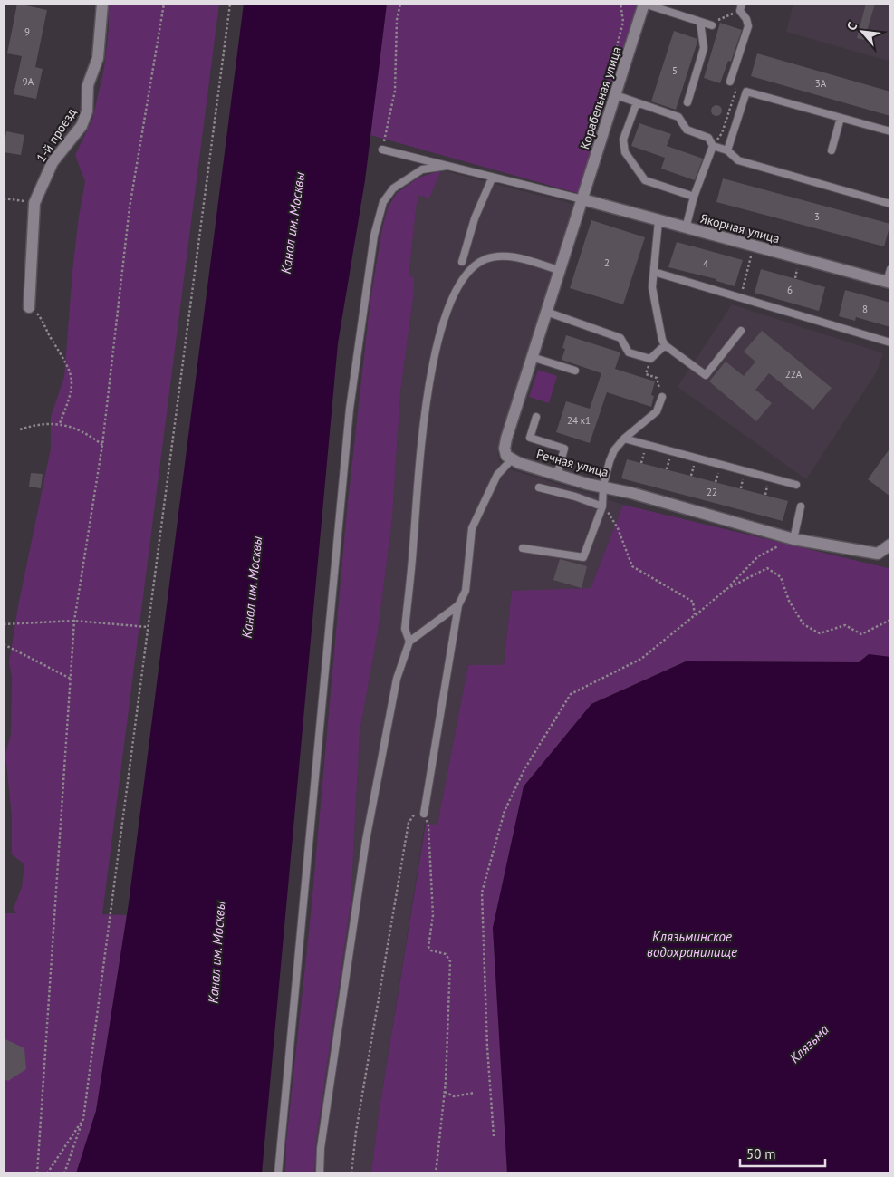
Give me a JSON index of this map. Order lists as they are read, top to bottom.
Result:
{
  "streets": {
    "street": [
      "Корабельная улица",
      "1-й проезд",
      "Якорная улица",
      "Речная улица"
    ]
  },
  "crossings": [
    ["Корабельная улица", "Якорная улица"]
  ],
  "water": ["Канал им. Москвы", "Клязьминское водохранилище", "Клязьма"],
  "house_numbers": [
    "9",
    "5",
    "9А",
    "3А",
    "3",
    "2",
    "4",
    "6",
    "8",
    "22А",
    "24 к1",
    "22"
  ],
  "scale_bar": "50 m",
  "north": "top left"
}
